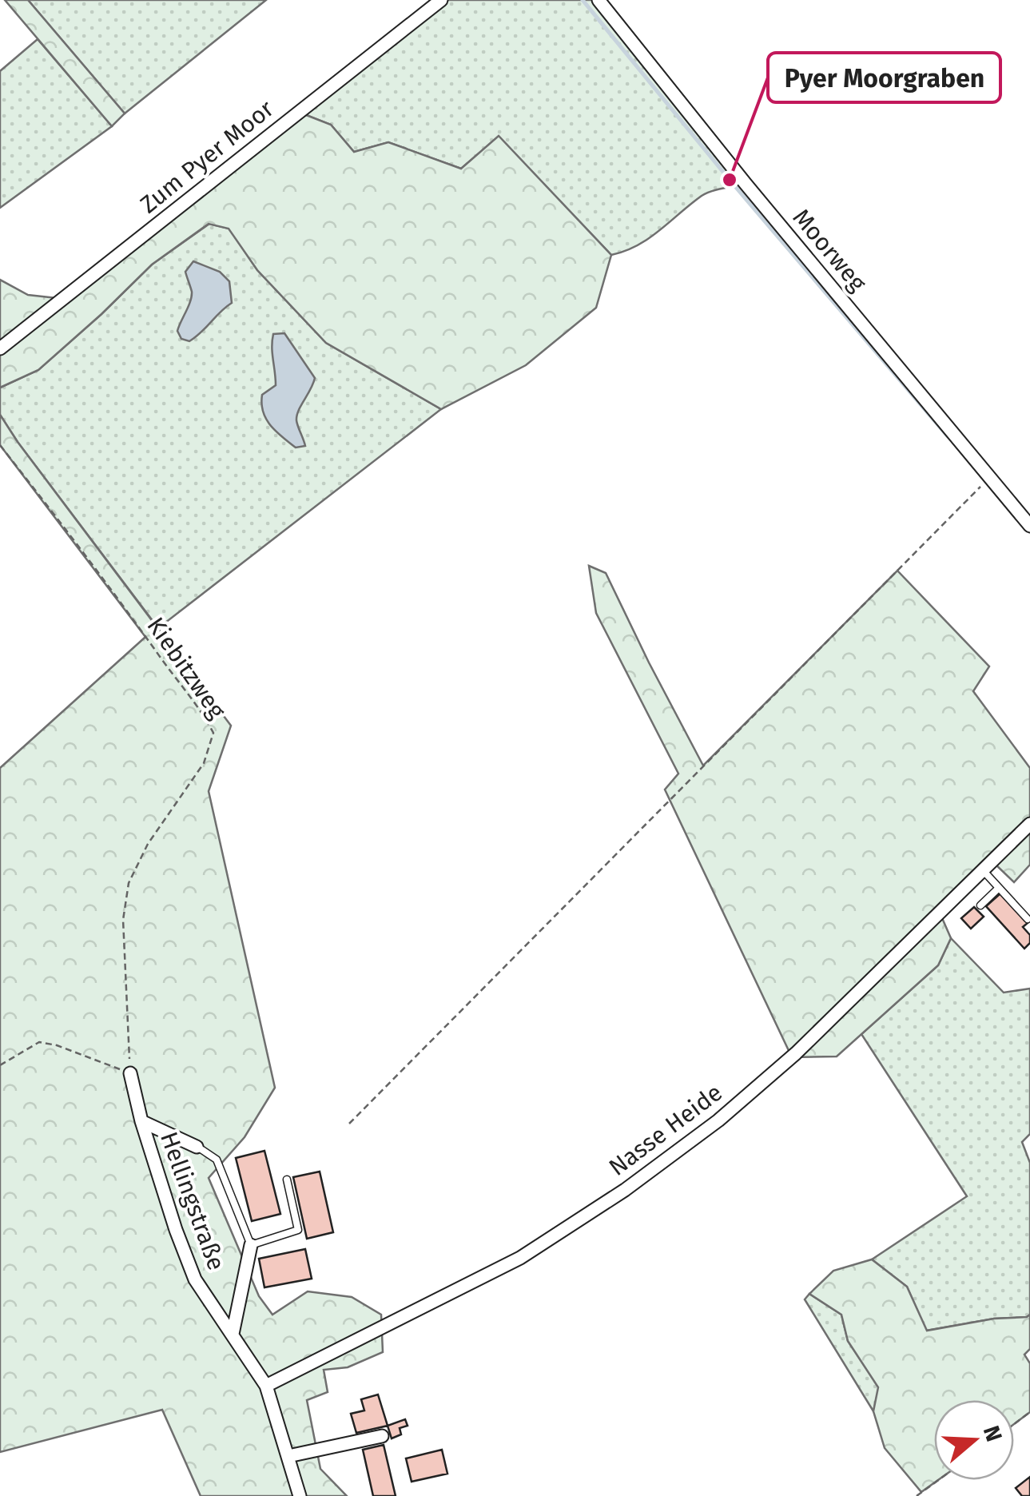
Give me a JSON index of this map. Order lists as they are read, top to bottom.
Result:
{
  "streets": {
    "street": [
      "Zum Pyer Moor",
      "Moorweg",
      "Nasse Heide",
      "Hellingstraße"
    ],
    "path": ["Kiebitzweg"]
  },
  "crossings": [
    ["Kiebitzweg", "Hellingstraße"],
    ["Nasse Heide", "Hellingstraße"]
  ],
  "places": ["Pyer Moorgraben"],
  "north": "right"
}
